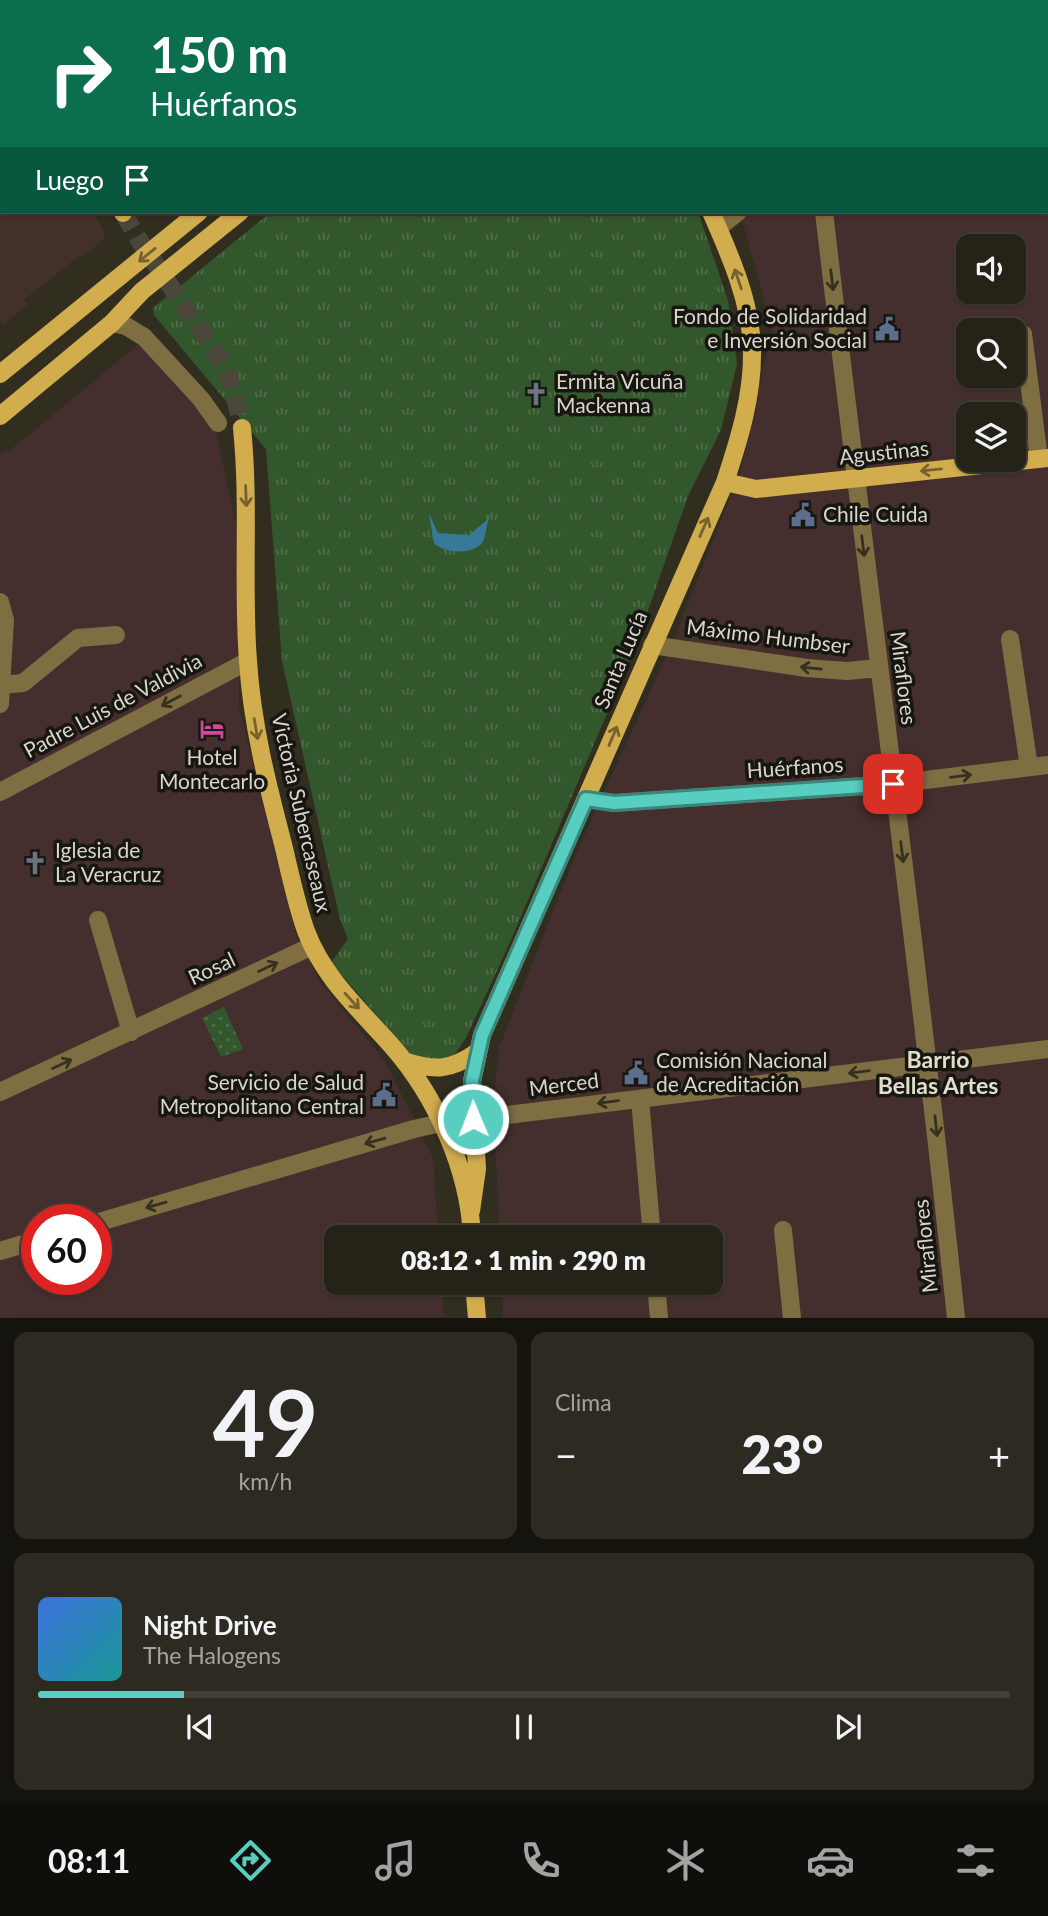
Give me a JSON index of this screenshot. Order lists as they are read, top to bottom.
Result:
{
  "streets": {
    "main road": ["Agustinas", "Santa Lucía", "Victoria Subercaseaux"],
    "street": [
      "Máximo Humbser",
      "Miraflores",
      "Padre Luis de Valdivia",
      "Huérfanos",
      "Rosal",
      "Merced"
    ]
  },
  "crossings": [
    ["Agustinas", "Santa Lucía"],
    ["Agustinas", "Miraflores"],
    ["Máximo Humbser", "Santa Lucía"],
    ["Máximo Humbser", "Miraflores"],
    ["Santa Lucía", "Huérfanos"],
    ["Santa Lucía", "Victoria Subercaseaux"],
    ["Santa Lucía", "Merced"],
    ["Miraflores", "Huérfanos"],
    ["Miraflores", "Merced"],
    ["Padre Luis de Valdivia", "Victoria Subercaseaux"],
    ["Victoria Subercaseaux", "Rosal"],
    ["Victoria Subercaseaux", "Merced"]
  ],
  "one_way": [
    "Agustinas",
    "Máximo Humbser",
    "Santa Lucía",
    "Miraflores",
    "Victoria Subercaseaux",
    "Rosal",
    "Merced"
  ],
  "districts": ["Barrio Bellas Artes"],
  "places": {
    "public building": [
      "Fondo de Solidaridad e Inversión Social",
      "Chile Cuida",
      "Comisión Nacional de Acreditación",
      "Servicio de Salud Metropolitano Central"
    ],
    "church": ["Ermita Vicuña Mackenna", "Iglesia de La Veracruz"],
    "hotel": ["Hotel Montecarlo"]
  },
  "page": {
    "turn": ["150 m", "Huérfanos"],
    "then": "Luego",
    "limit": "60",
    "trip": "08:12 · 1 min · 290 m",
    "tile": [
      ["49", "km/h"],
      "Clima"
    ],
    "heat": ["−", "23°", "+"],
    "song": ["Night Drive", "The Halogens"],
    "tabs": "08:11"
  }
}
